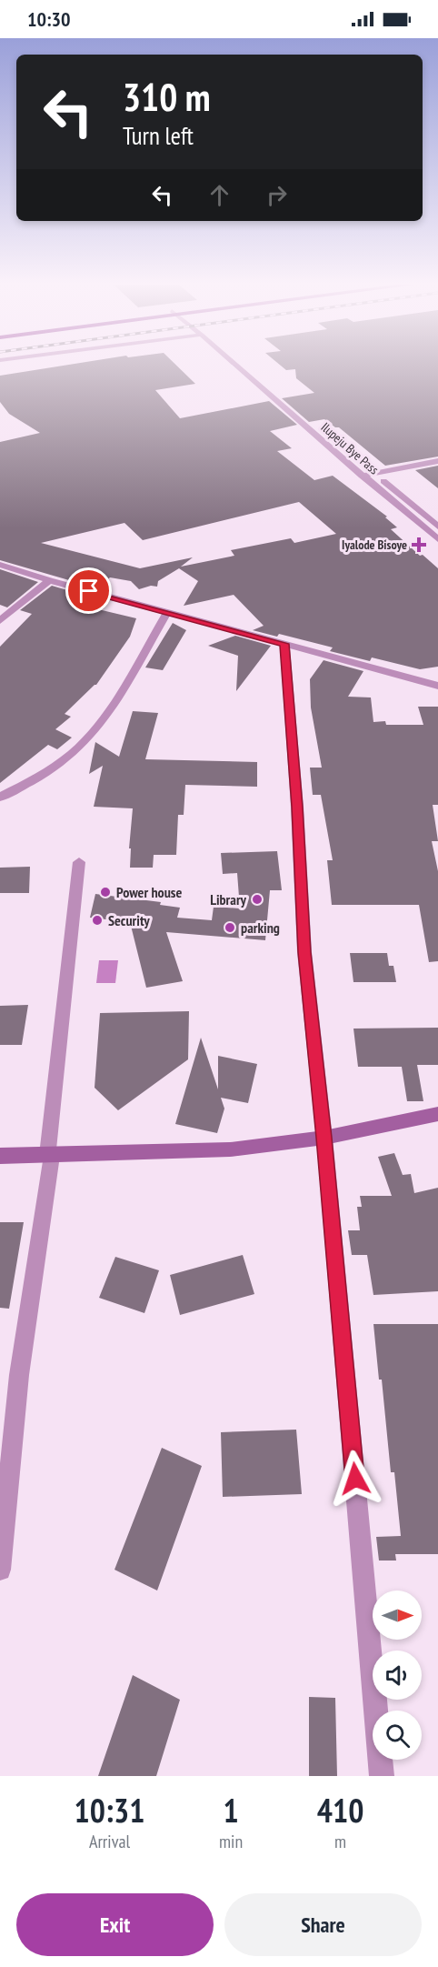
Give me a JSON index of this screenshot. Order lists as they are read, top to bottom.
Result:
{
  "streets": {
    "street": ["Ilupeju Bye Pass"]
  },
  "places": {
    "health": ["Iyalode Bisoye"],
    "other": [
      "Power house",
      "Library",
      "Security",
      "parking"
    ]
  },
  "north": "right",
  "page": {
    "status": "10:30",
    "turn": ["310 m", "Turn left"],
    "eta": [
      "10:31",
      "Arrival",
      "1",
      "min",
      "410",
      "m"
    ],
    "buttons": ["Exit", "Share"]
  }
}
